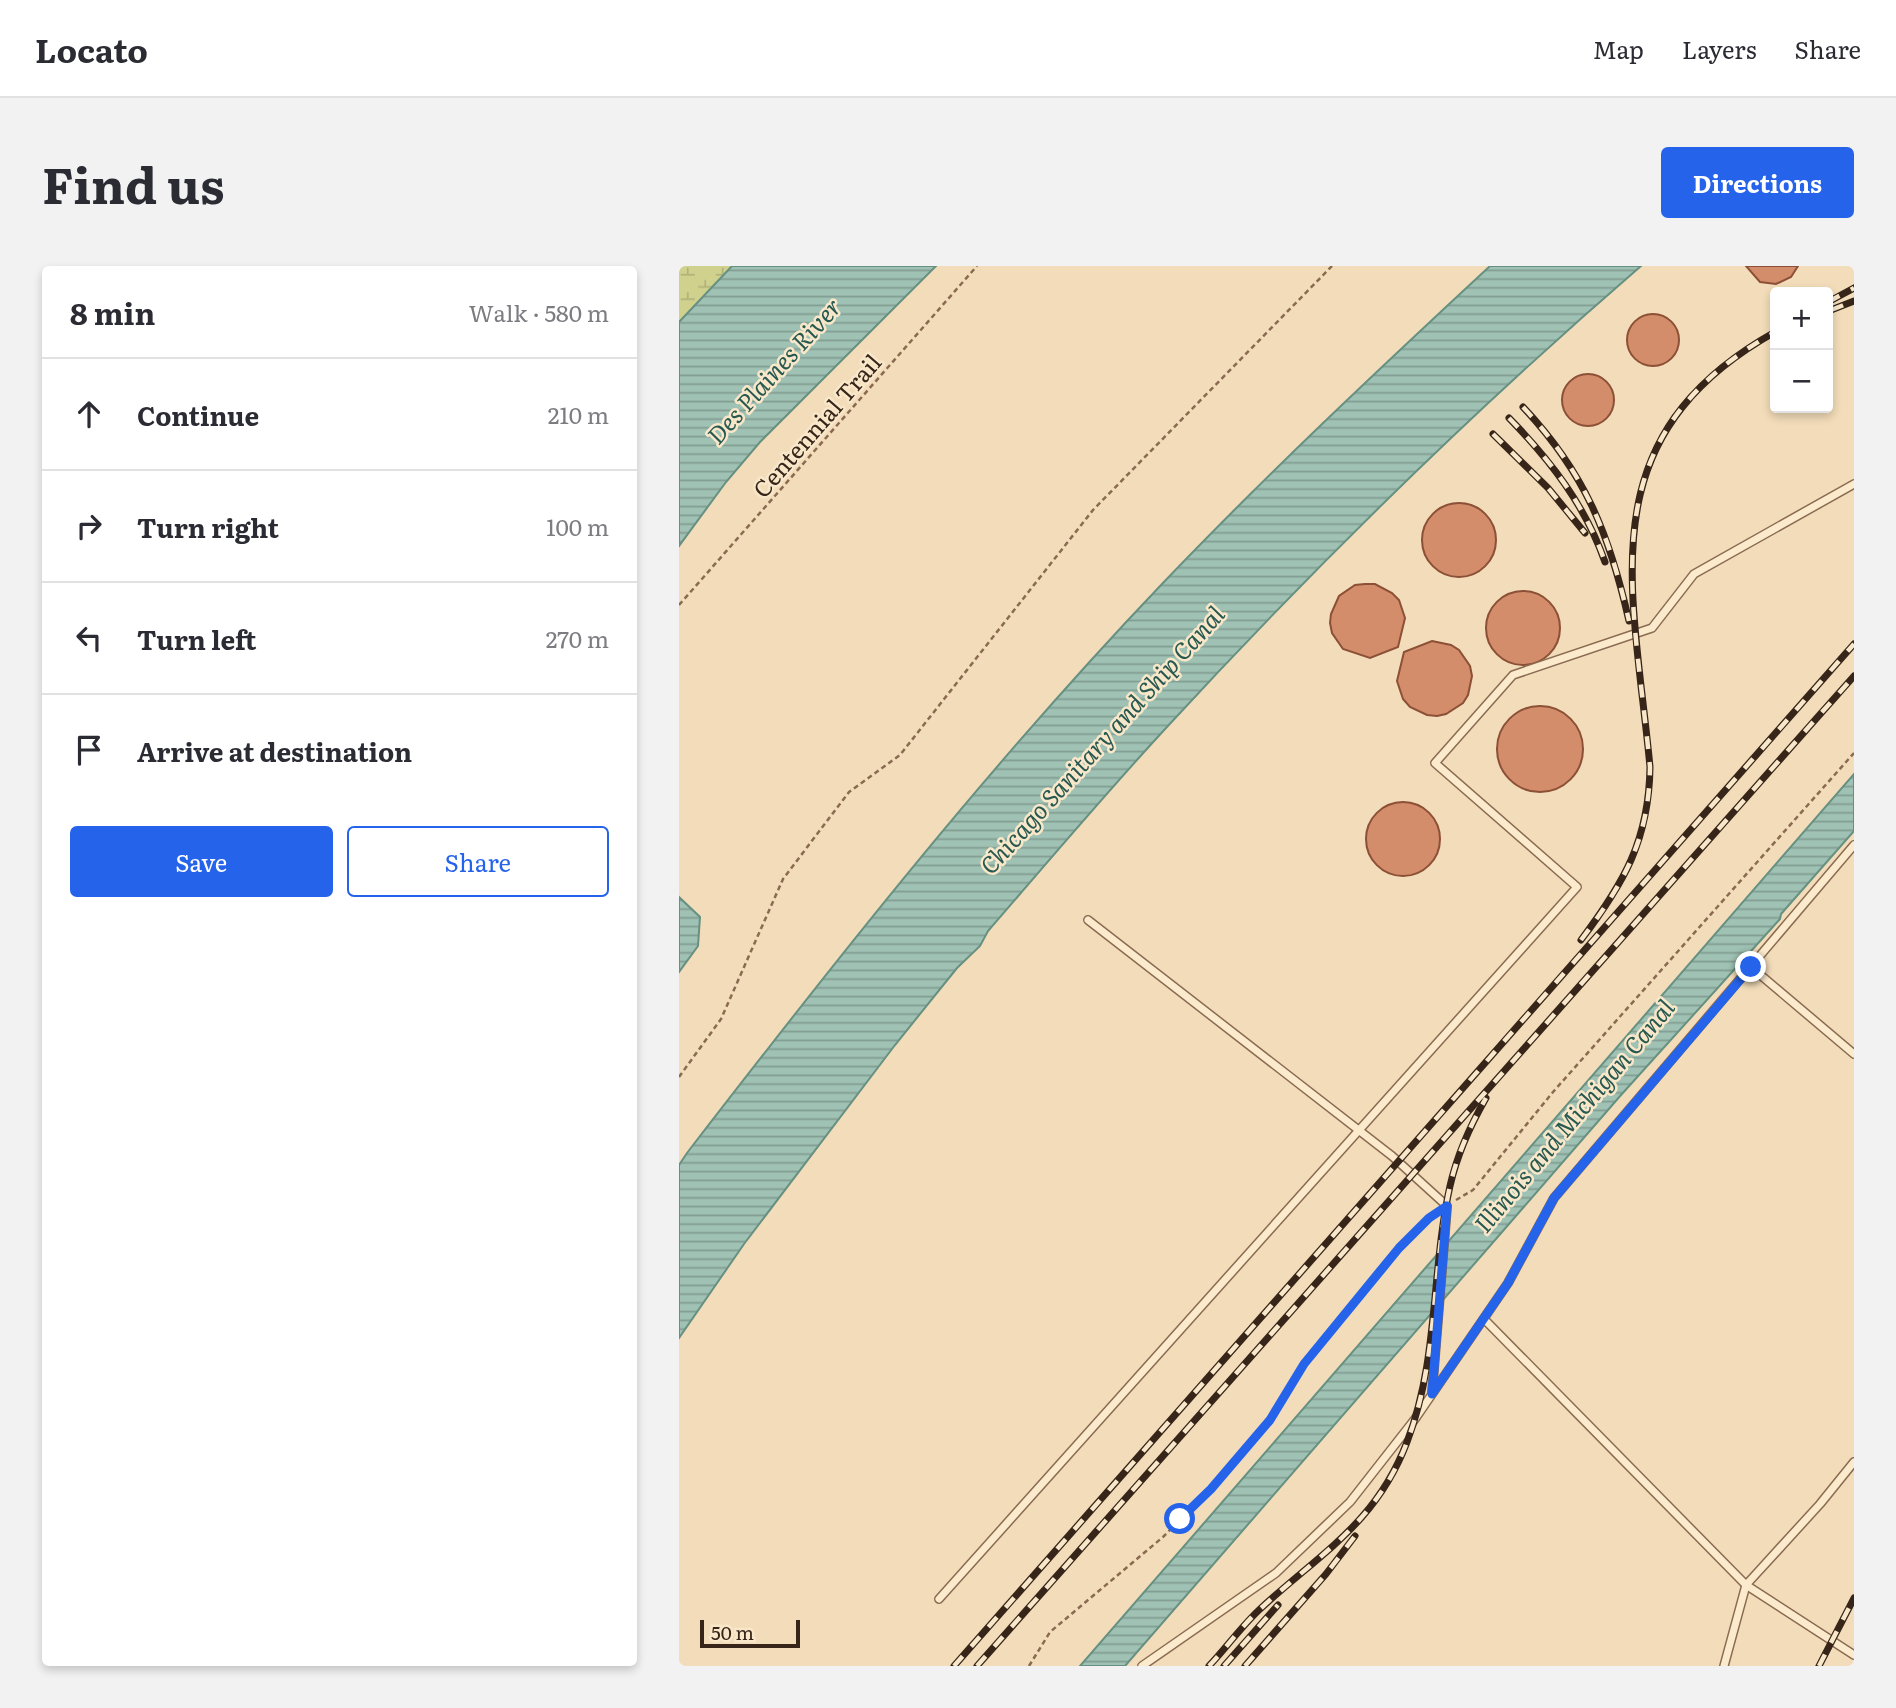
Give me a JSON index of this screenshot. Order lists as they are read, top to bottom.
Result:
{
  "streets": {
    "path": ["Centennial Trail"]
  },
  "water": ["Des Plaines River", "Chicago Sanitary and Ship Canal", "Illinois and Michigan Canal"],
  "scale_bar": "50 m",
  "page": {
    "header": "Locato",
    "nav": ["Map", "Layers", "Share"],
    "title": "Find us",
    "buttons": [
      "Directions",
      ["Save", "Share"]
    ],
    "heading": ["8 min", "Walk · 580 m"],
    "map_buttons": ["+", "−"],
    "list": [
      ["Continue", "210 m"],
      ["Turn right", "100 m"],
      ["Turn left", "270 m"],
      "Arrive at destination"
    ],
    "scale": "50 m"
  }
}
